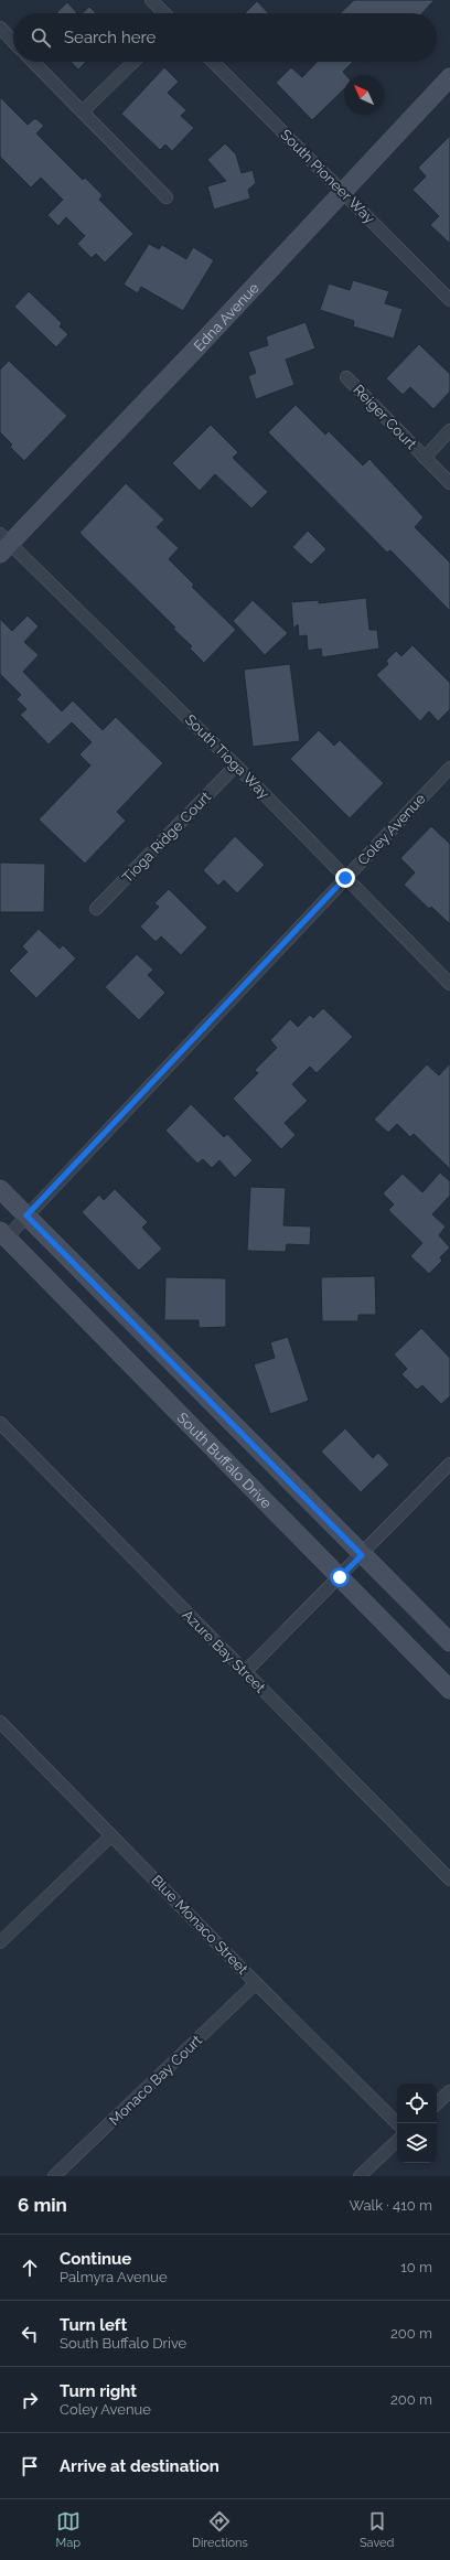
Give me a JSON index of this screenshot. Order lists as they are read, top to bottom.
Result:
{
  "streets": {
    "main road": ["Edna Avenue", "South Buffalo Drive"],
    "street": [
      "South Pioneer Way",
      "Reiger Court",
      "South Tioga Way",
      "Coley Avenue",
      "Tioga Ridge Court",
      "Azure Bay Street",
      "Blue Monaco Street",
      "Monaco Bay Court"
    ]
  },
  "crossings": [
    ["South Pioneer Way", "Edna Avenue"],
    ["Edna Avenue", "South Tioga Way"],
    ["South Tioga Way", "Coley Avenue"],
    ["South Tioga Way", "Tioga Ridge Court"],
    ["Coley Avenue", "South Buffalo Drive"],
    ["Blue Monaco Street", "Monaco Bay Court"]
  ],
  "north": "top left",
  "page": {
    "search": "Search here",
    "heading": ["6 min", "Walk · 410 m"],
    "list": [
      ["Continue", "Palmyra Avenue", "10 m"],
      ["Turn left", "South Buffalo Drive", "200 m"],
      ["Turn right", "Coley Avenue", "200 m"],
      "Arrive at destination"
    ],
    "nav": ["Map", "Directions", "Saved"]
  }
}
